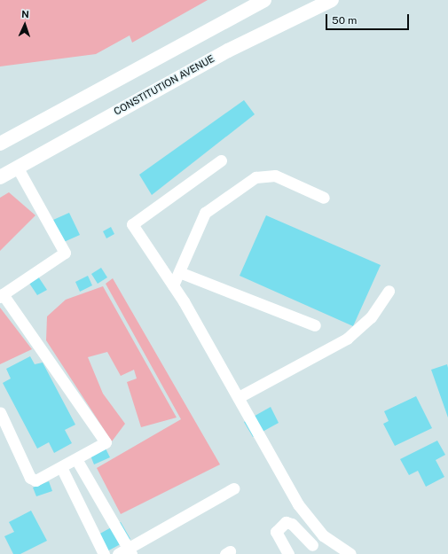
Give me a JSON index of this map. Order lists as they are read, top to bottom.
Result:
{
  "streets": {
    "main road": ["CONSTITUTION AVENUE"]
  },
  "scale_bar": "50 m",
  "north": "top"
}
